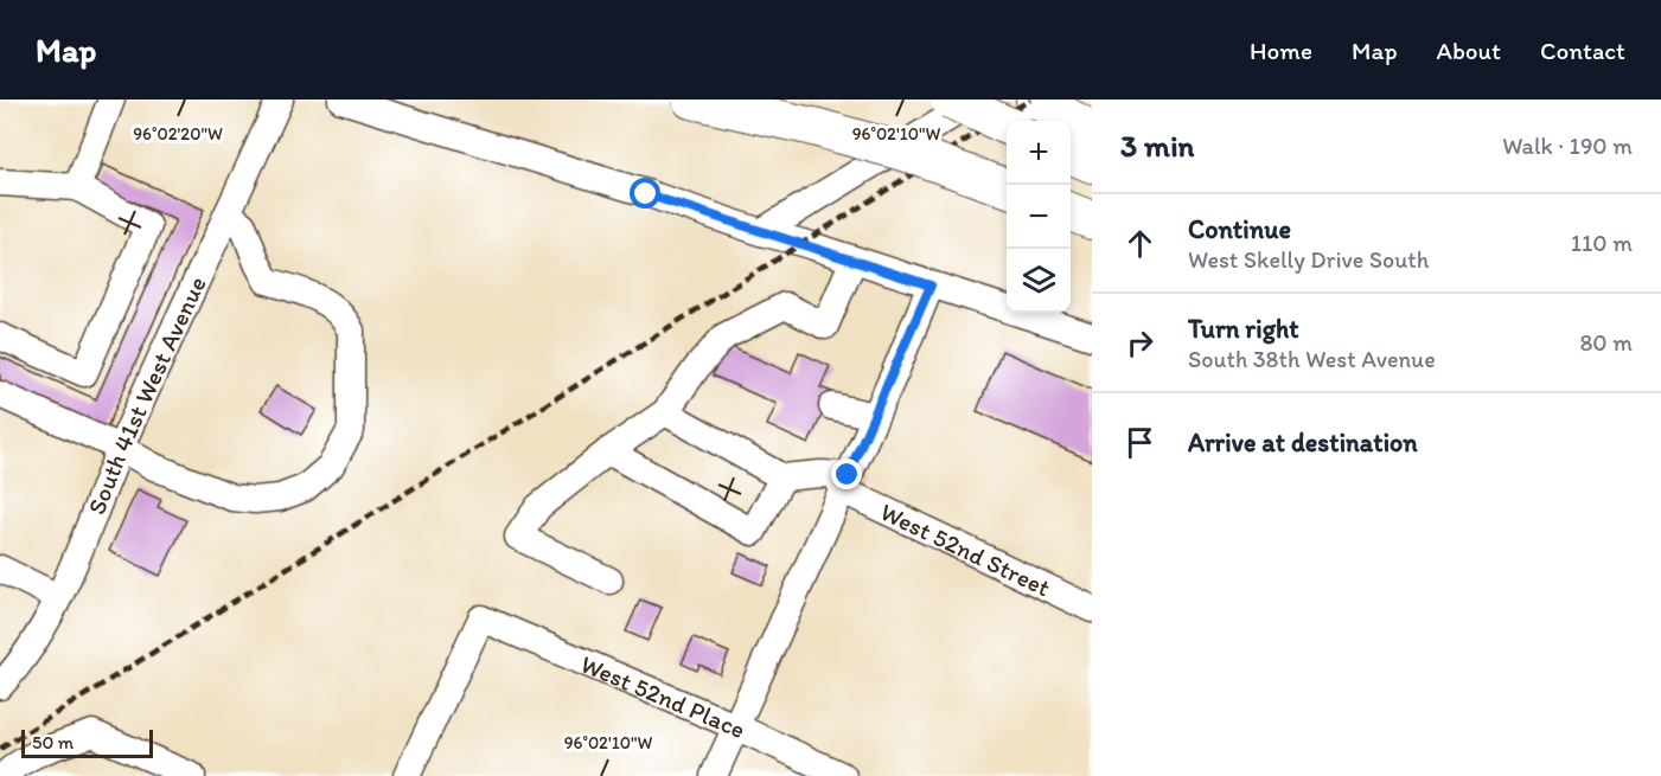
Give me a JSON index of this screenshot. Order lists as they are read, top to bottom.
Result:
{
  "streets": {
    "street": ["South 41st West Avenue", "West 52nd Street", "West 52nd Place"]
  },
  "scale_bar": "50 m",
  "page": {
    "header": "Map",
    "nav": [
      "Home",
      "Map",
      "About",
      "Contact"
    ],
    "heading": ["3 min", "Walk · 190 m"],
    "map_buttons": ["+", "−"],
    "list": [
      ["Continue", "West Skelly Drive South", "110 m"],
      ["Turn right", "South 38th West Avenue", "80 m"],
      "Arrive at destination"
    ],
    "scale": "50 m"
  },
  "coordinates": ["96°02'20\"W", "96°02'10\"W"]
}
